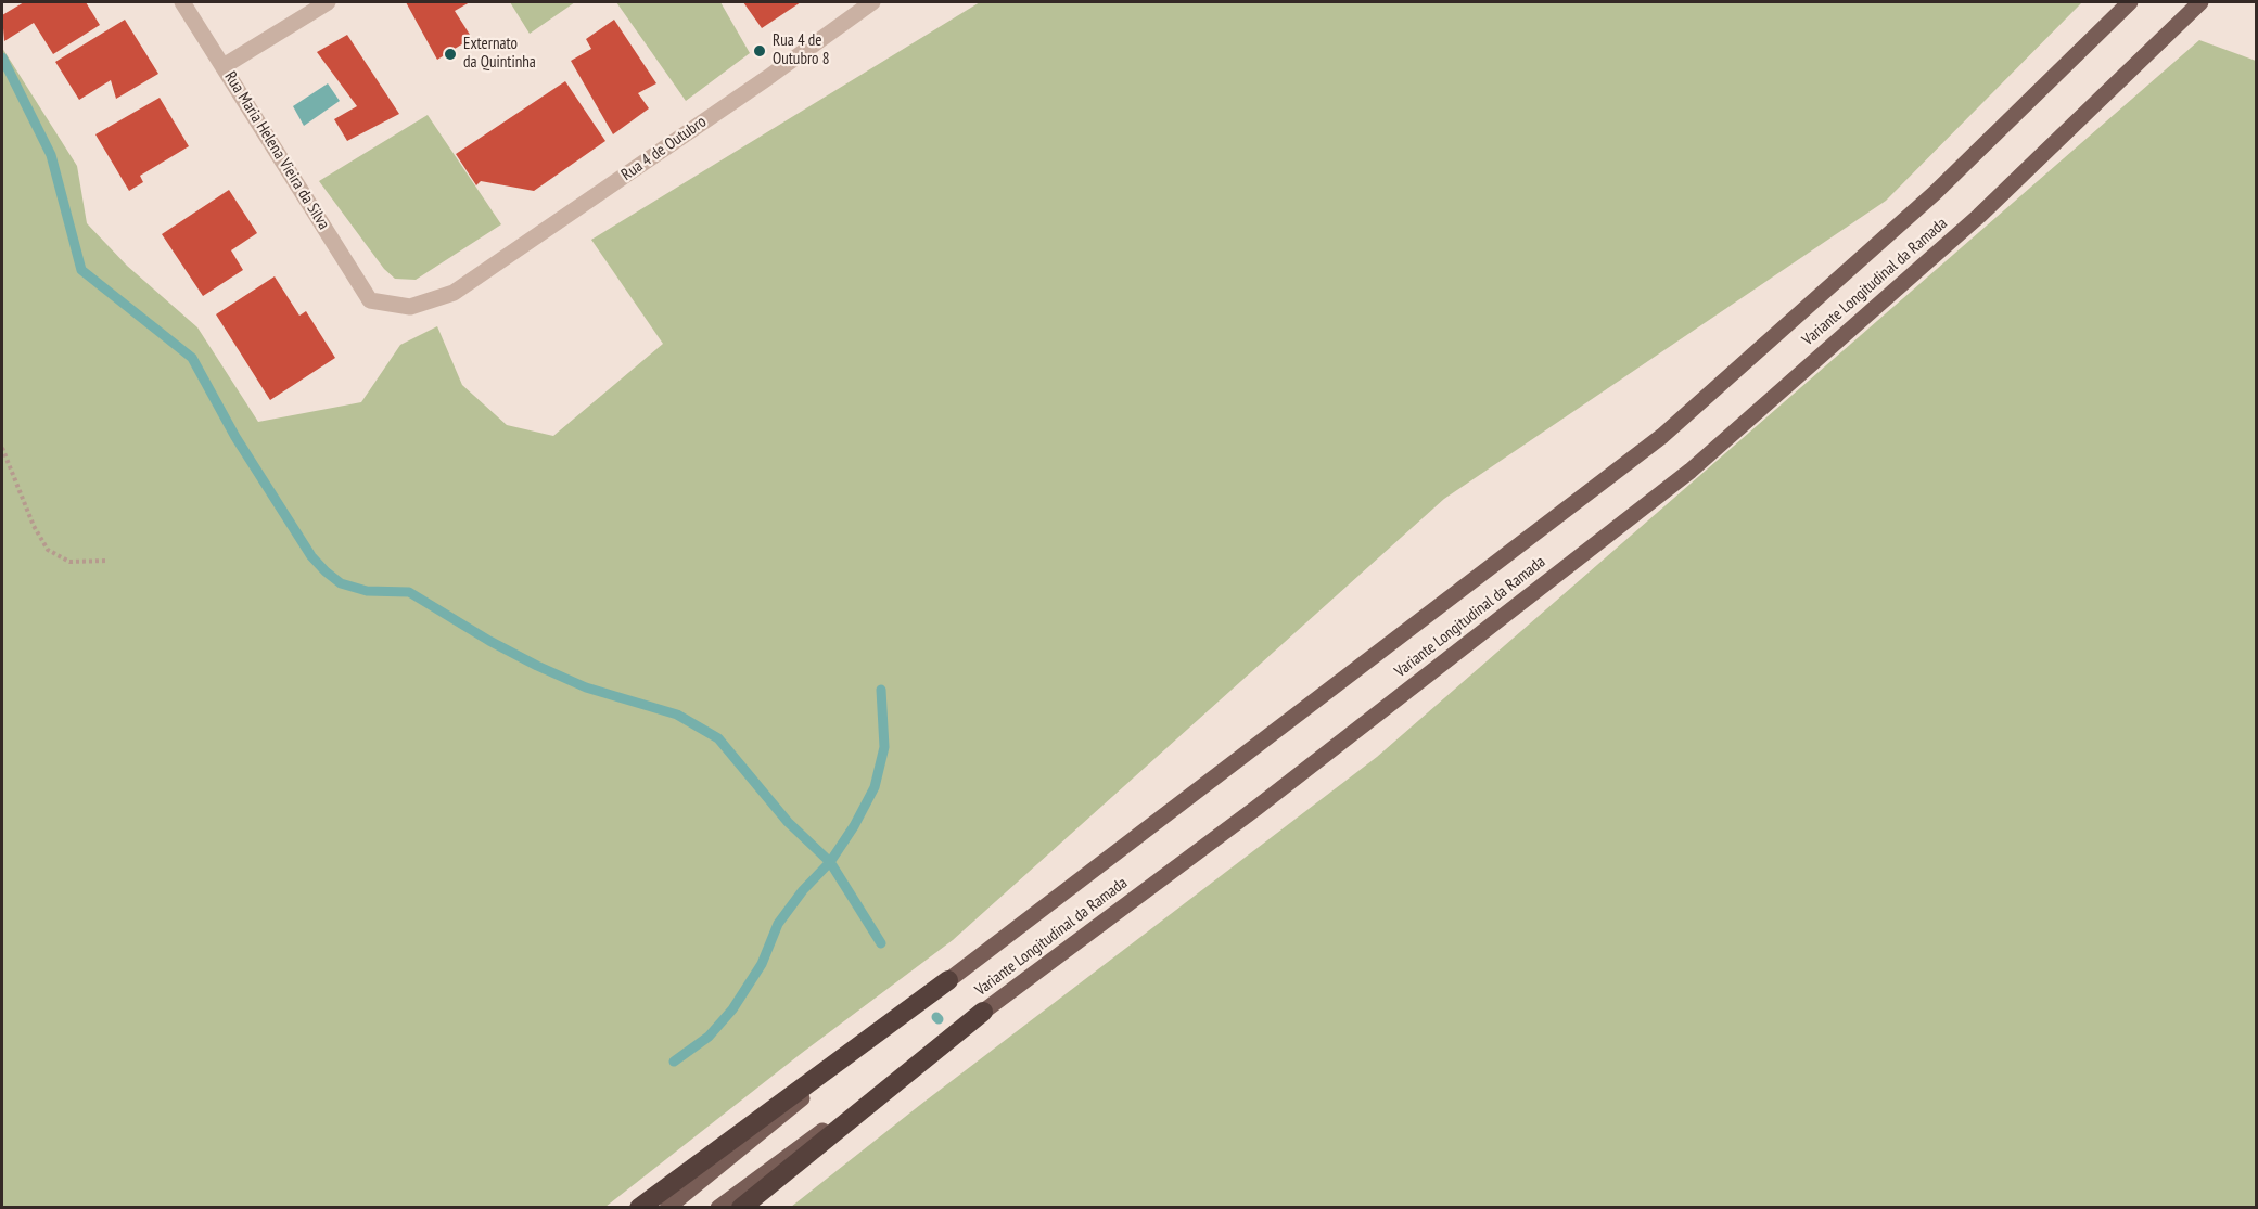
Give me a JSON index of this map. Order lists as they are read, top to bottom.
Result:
{
  "streets": {
    "main road": ["Variante Longitudinal da Ramada"],
    "street": ["Rua 4 de Outubro", "Rua Maria Helena Vieira da Silva"]
  },
  "crossings": [
    ["Rua 4 de Outubro", "Rua Maria Helena Vieira da Silva"]
  ],
  "places": ["Rua 4 de Outubro 8", "Externato da Quintinha"]
}
